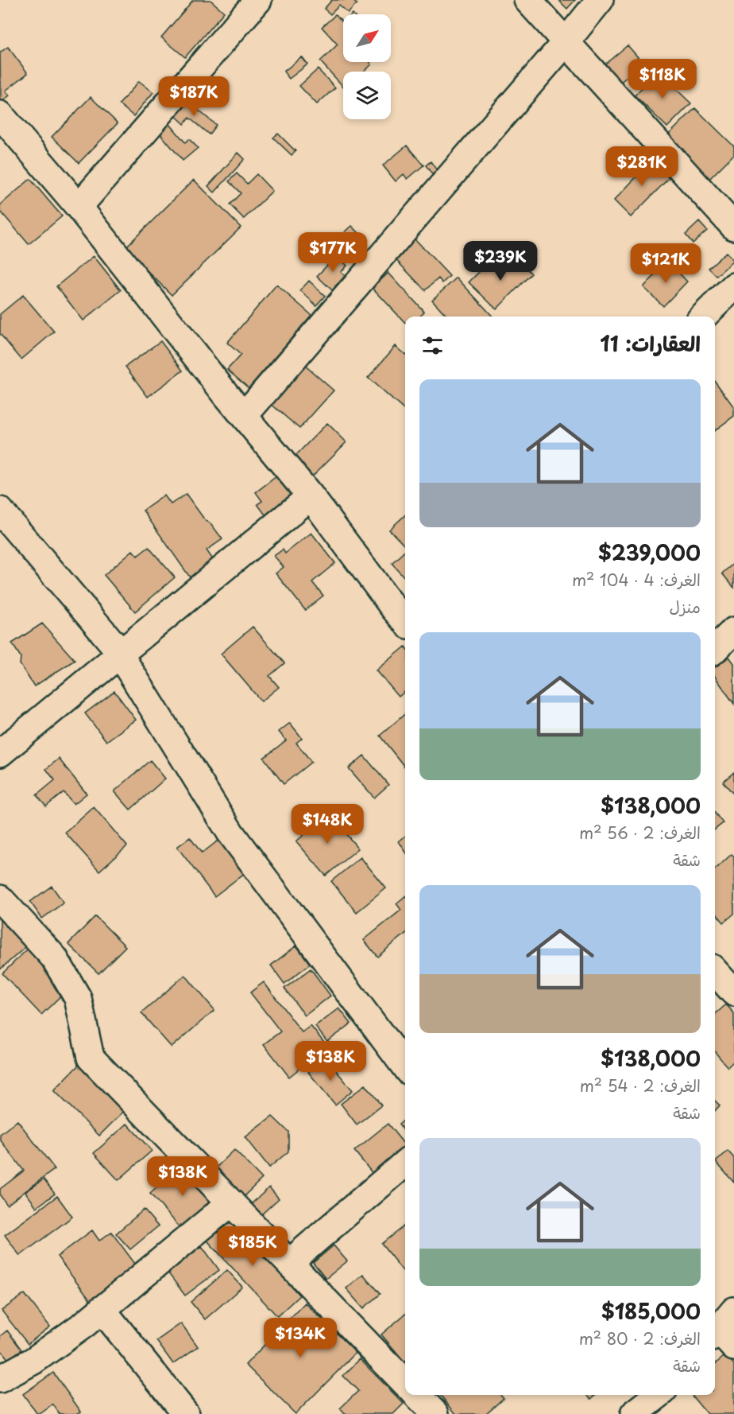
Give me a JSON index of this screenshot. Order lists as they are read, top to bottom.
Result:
{
  "north": "top right",
  "page": {
    "price": [
      "$118K",
      "$187K",
      "$281K",
      "$177K",
      "$239K",
      "$121K",
      "$148K",
      "$138K",
      "$138K",
      "$185K",
      "$134K"
    ],
    "heading": "العقارات: 11",
    "list": [
      {
        "name": "$239,000",
        "note": "الغرف: 4 · 104 m² · منزل"
      },
      {
        "name": "$138,000",
        "note": "الغرف: 2 · 56 m² · شقة"
      },
      {
        "name": "$138,000",
        "note": "الغرف: 2 · 54 m² · شقة"
      },
      {
        "name": "$185,000",
        "note": "الغرف: 2 · 80 m² · شقة"
      }
    ]
  }
}
